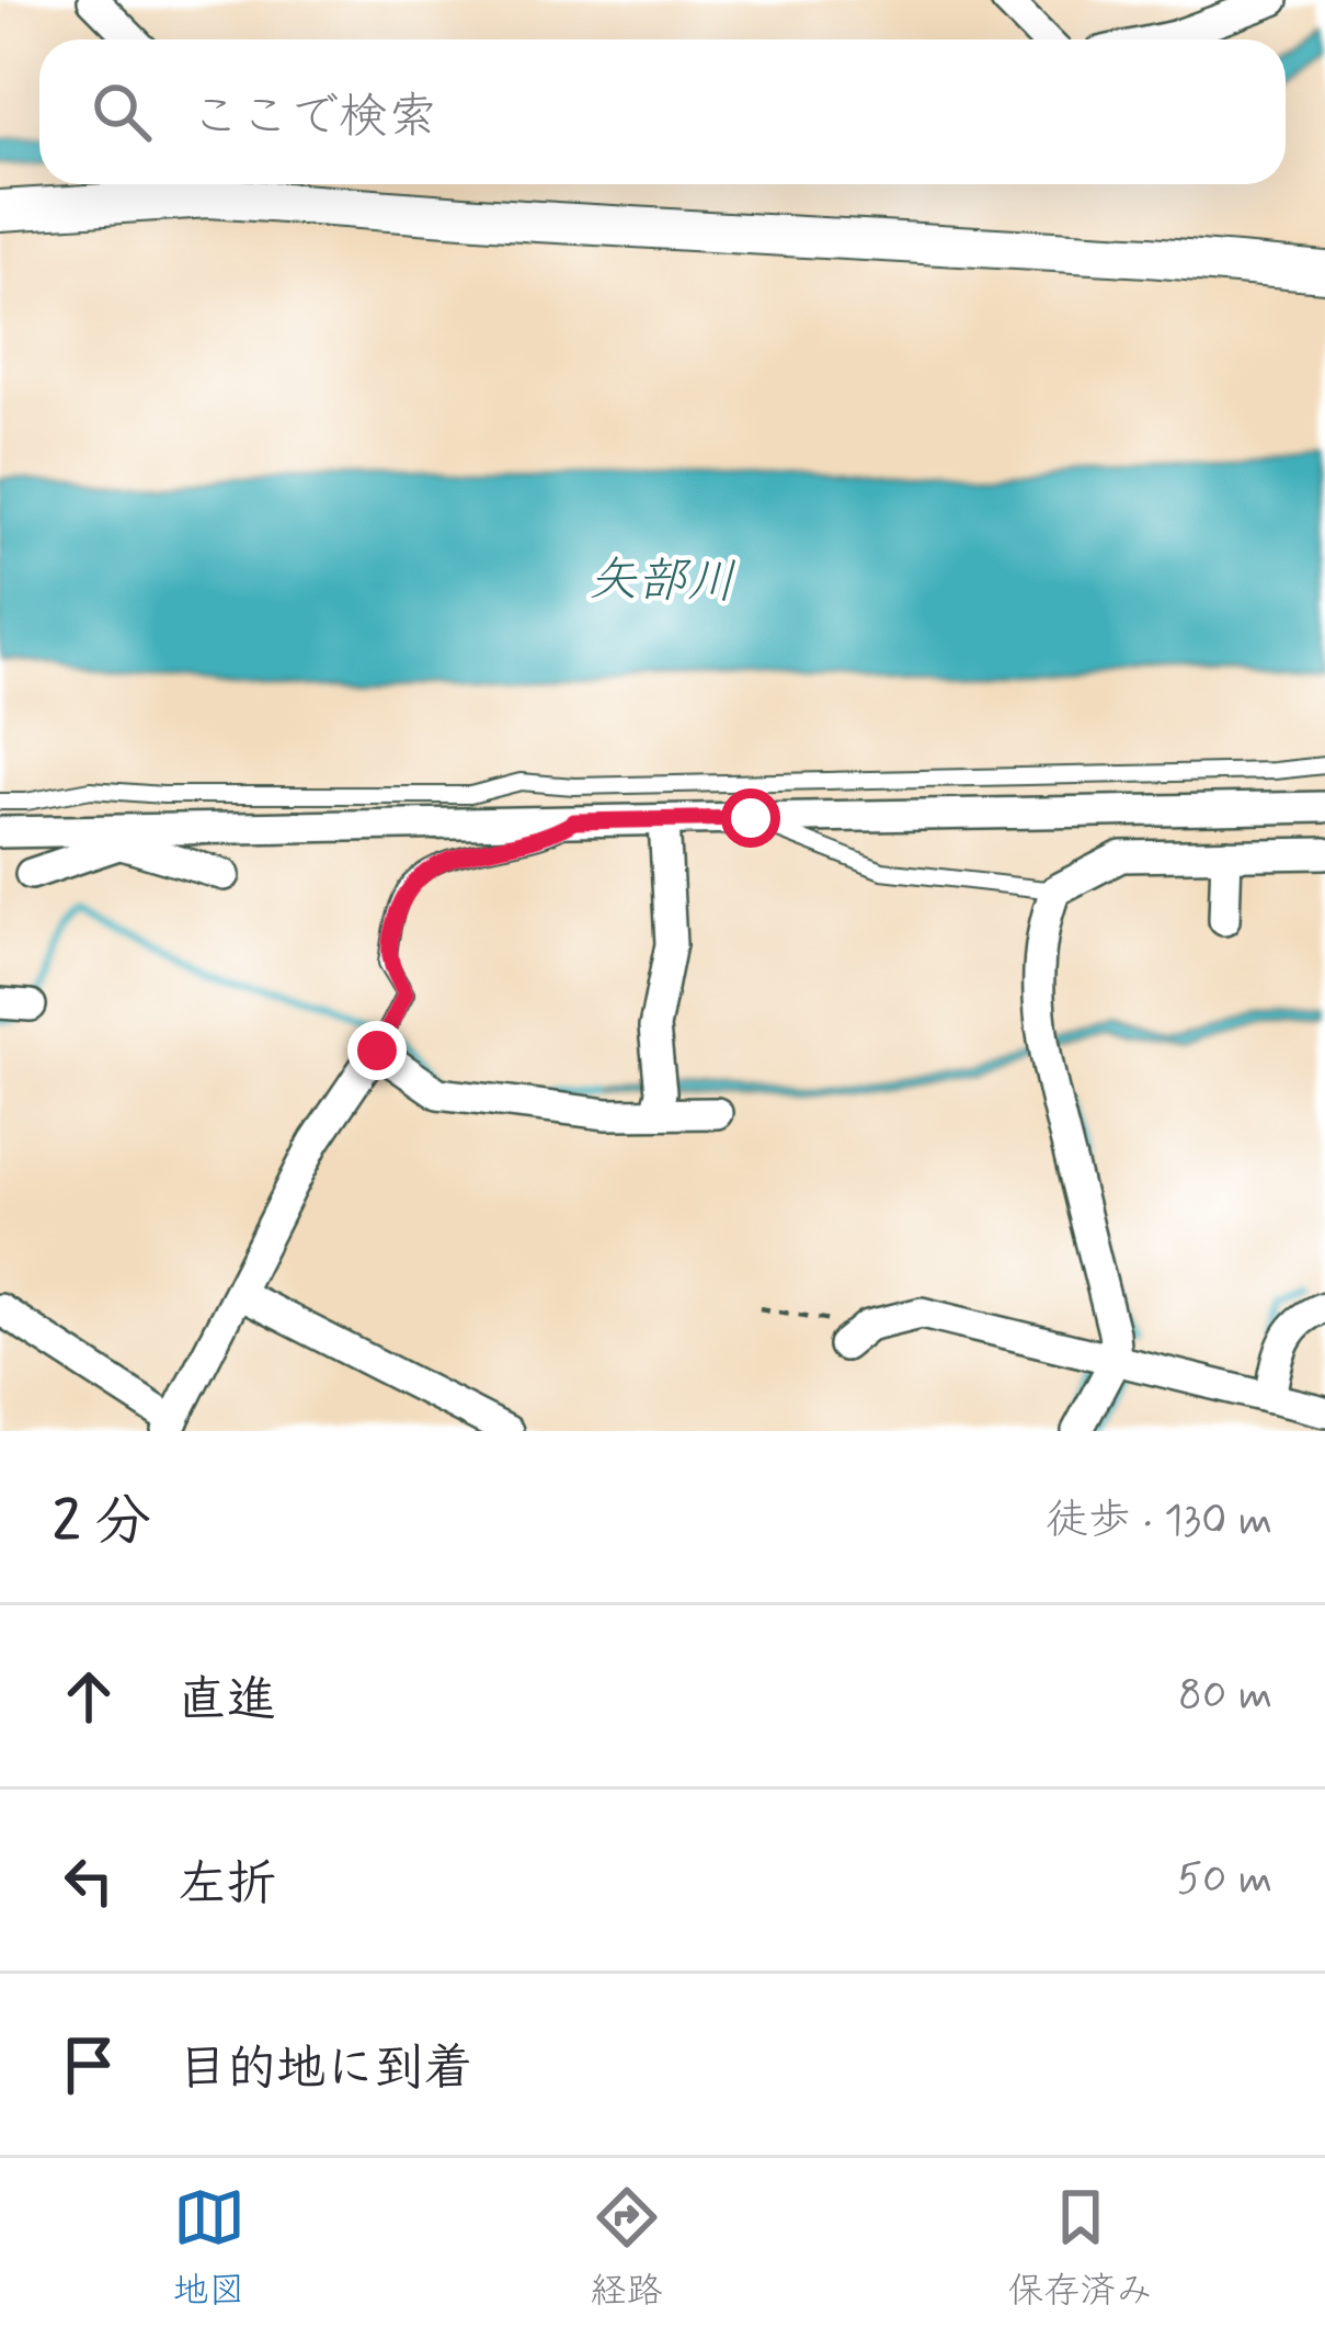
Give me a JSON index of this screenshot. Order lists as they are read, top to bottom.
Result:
{
  "water": ["矢部川"],
  "page": {
    "search": "ここで検索",
    "heading": ["2 分", "徒歩 · 130 m"],
    "list": [
      ["直進", "80 m"],
      ["左折", "50 m"],
      "目的地に到着"
    ],
    "nav": ["地図", "経路", "保存済み"]
  }
}
